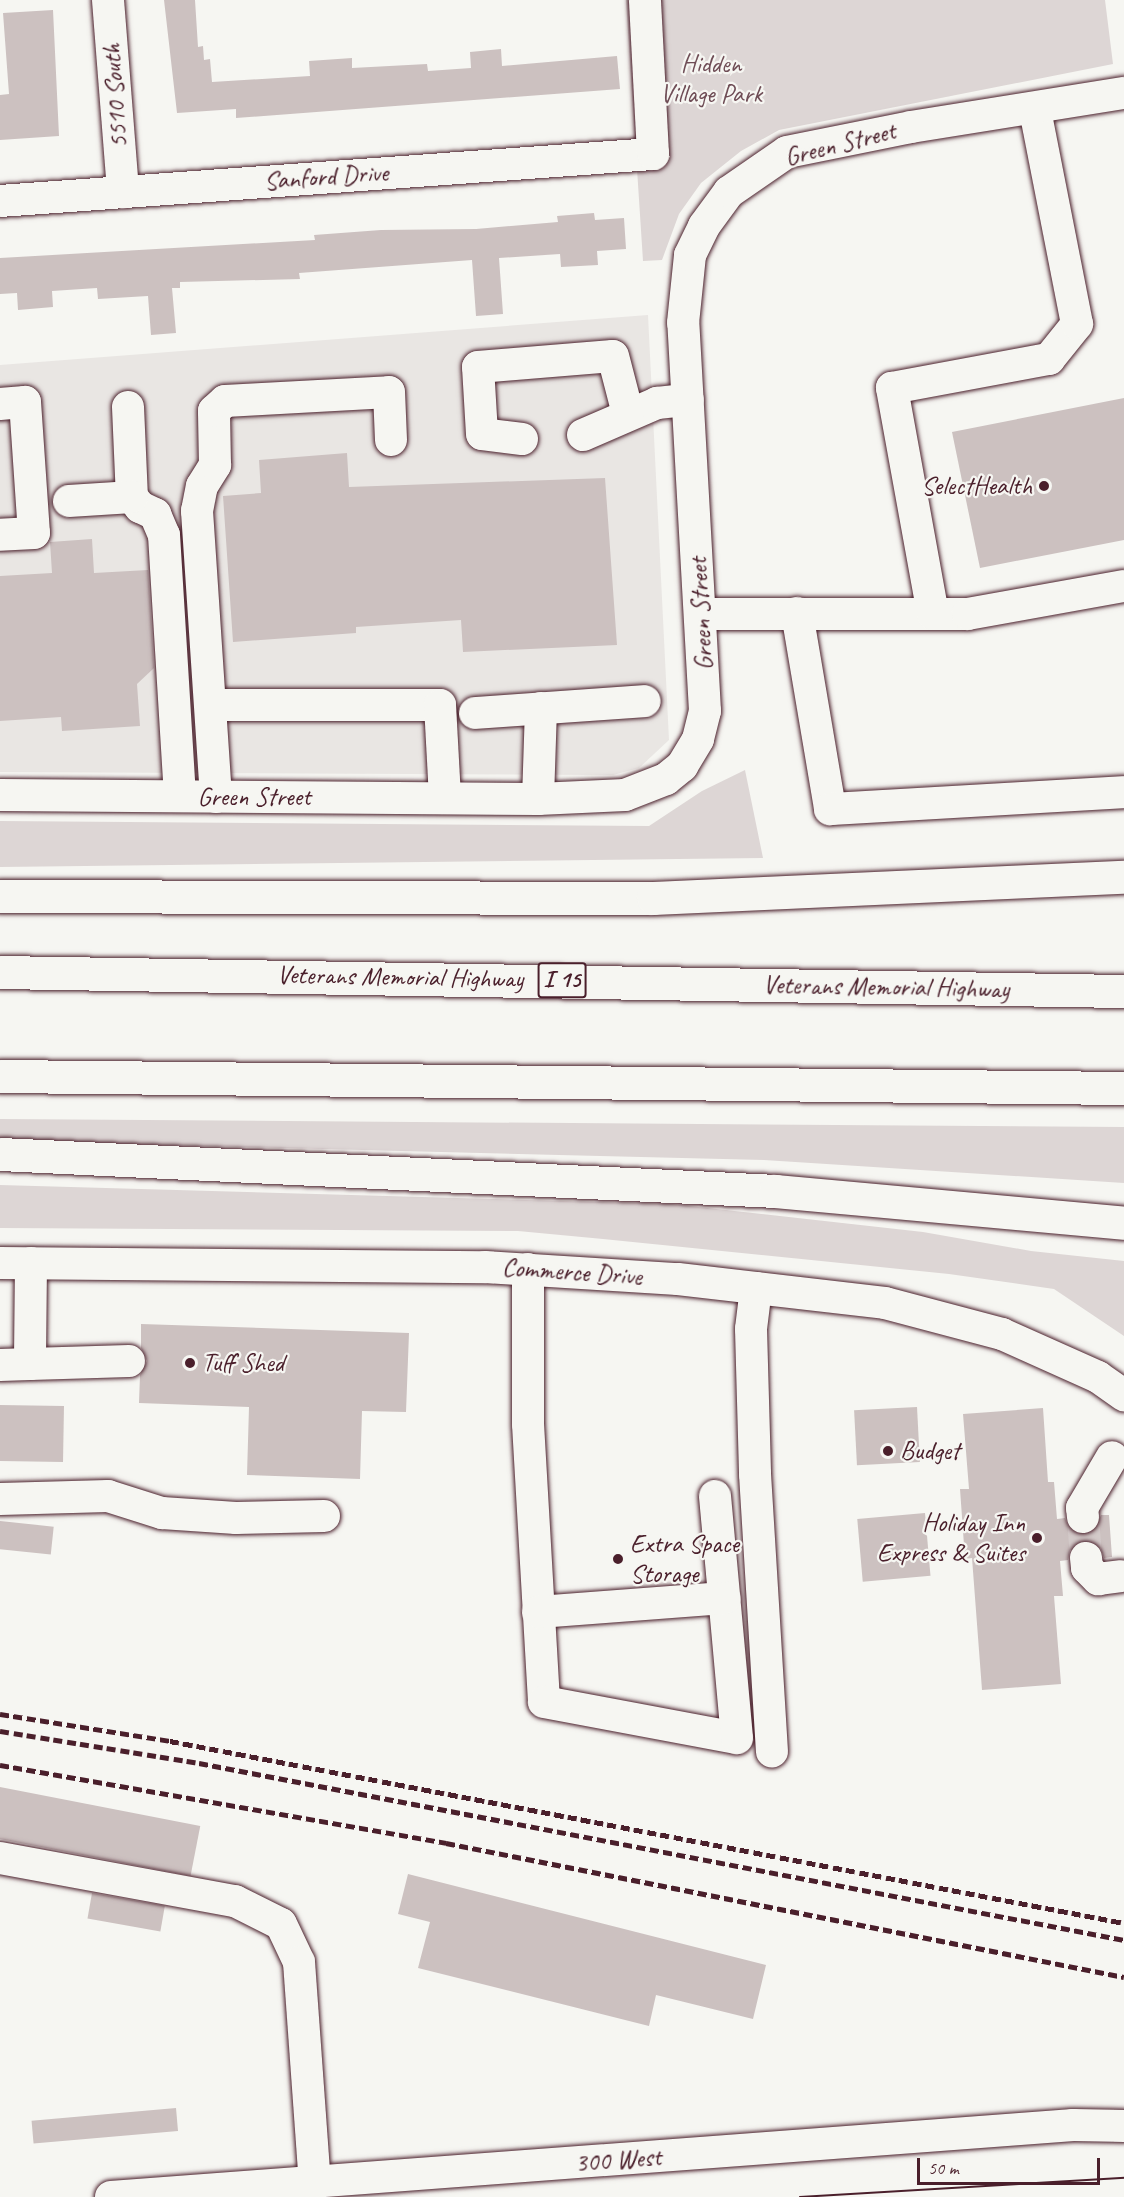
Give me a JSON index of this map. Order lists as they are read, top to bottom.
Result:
{
  "streets": {
    "highway": ["Veterans Memorial Highway", "I 15"],
    "street": [
      "5510 South",
      "Green Street",
      "Sanford Drive",
      "Commerce Drive",
      "300 West"
    ]
  },
  "crossings": [
    ["5510 South", "Sanford Drive"]
  ],
  "parks": ["Hidden Village Park"],
  "places": [
    "SelectHealth",
    "Tuff Shed",
    "Budget",
    "Holiday Inn Express & Suites",
    "Extra Space Storage"
  ],
  "scale_bar": "50 m"
}
